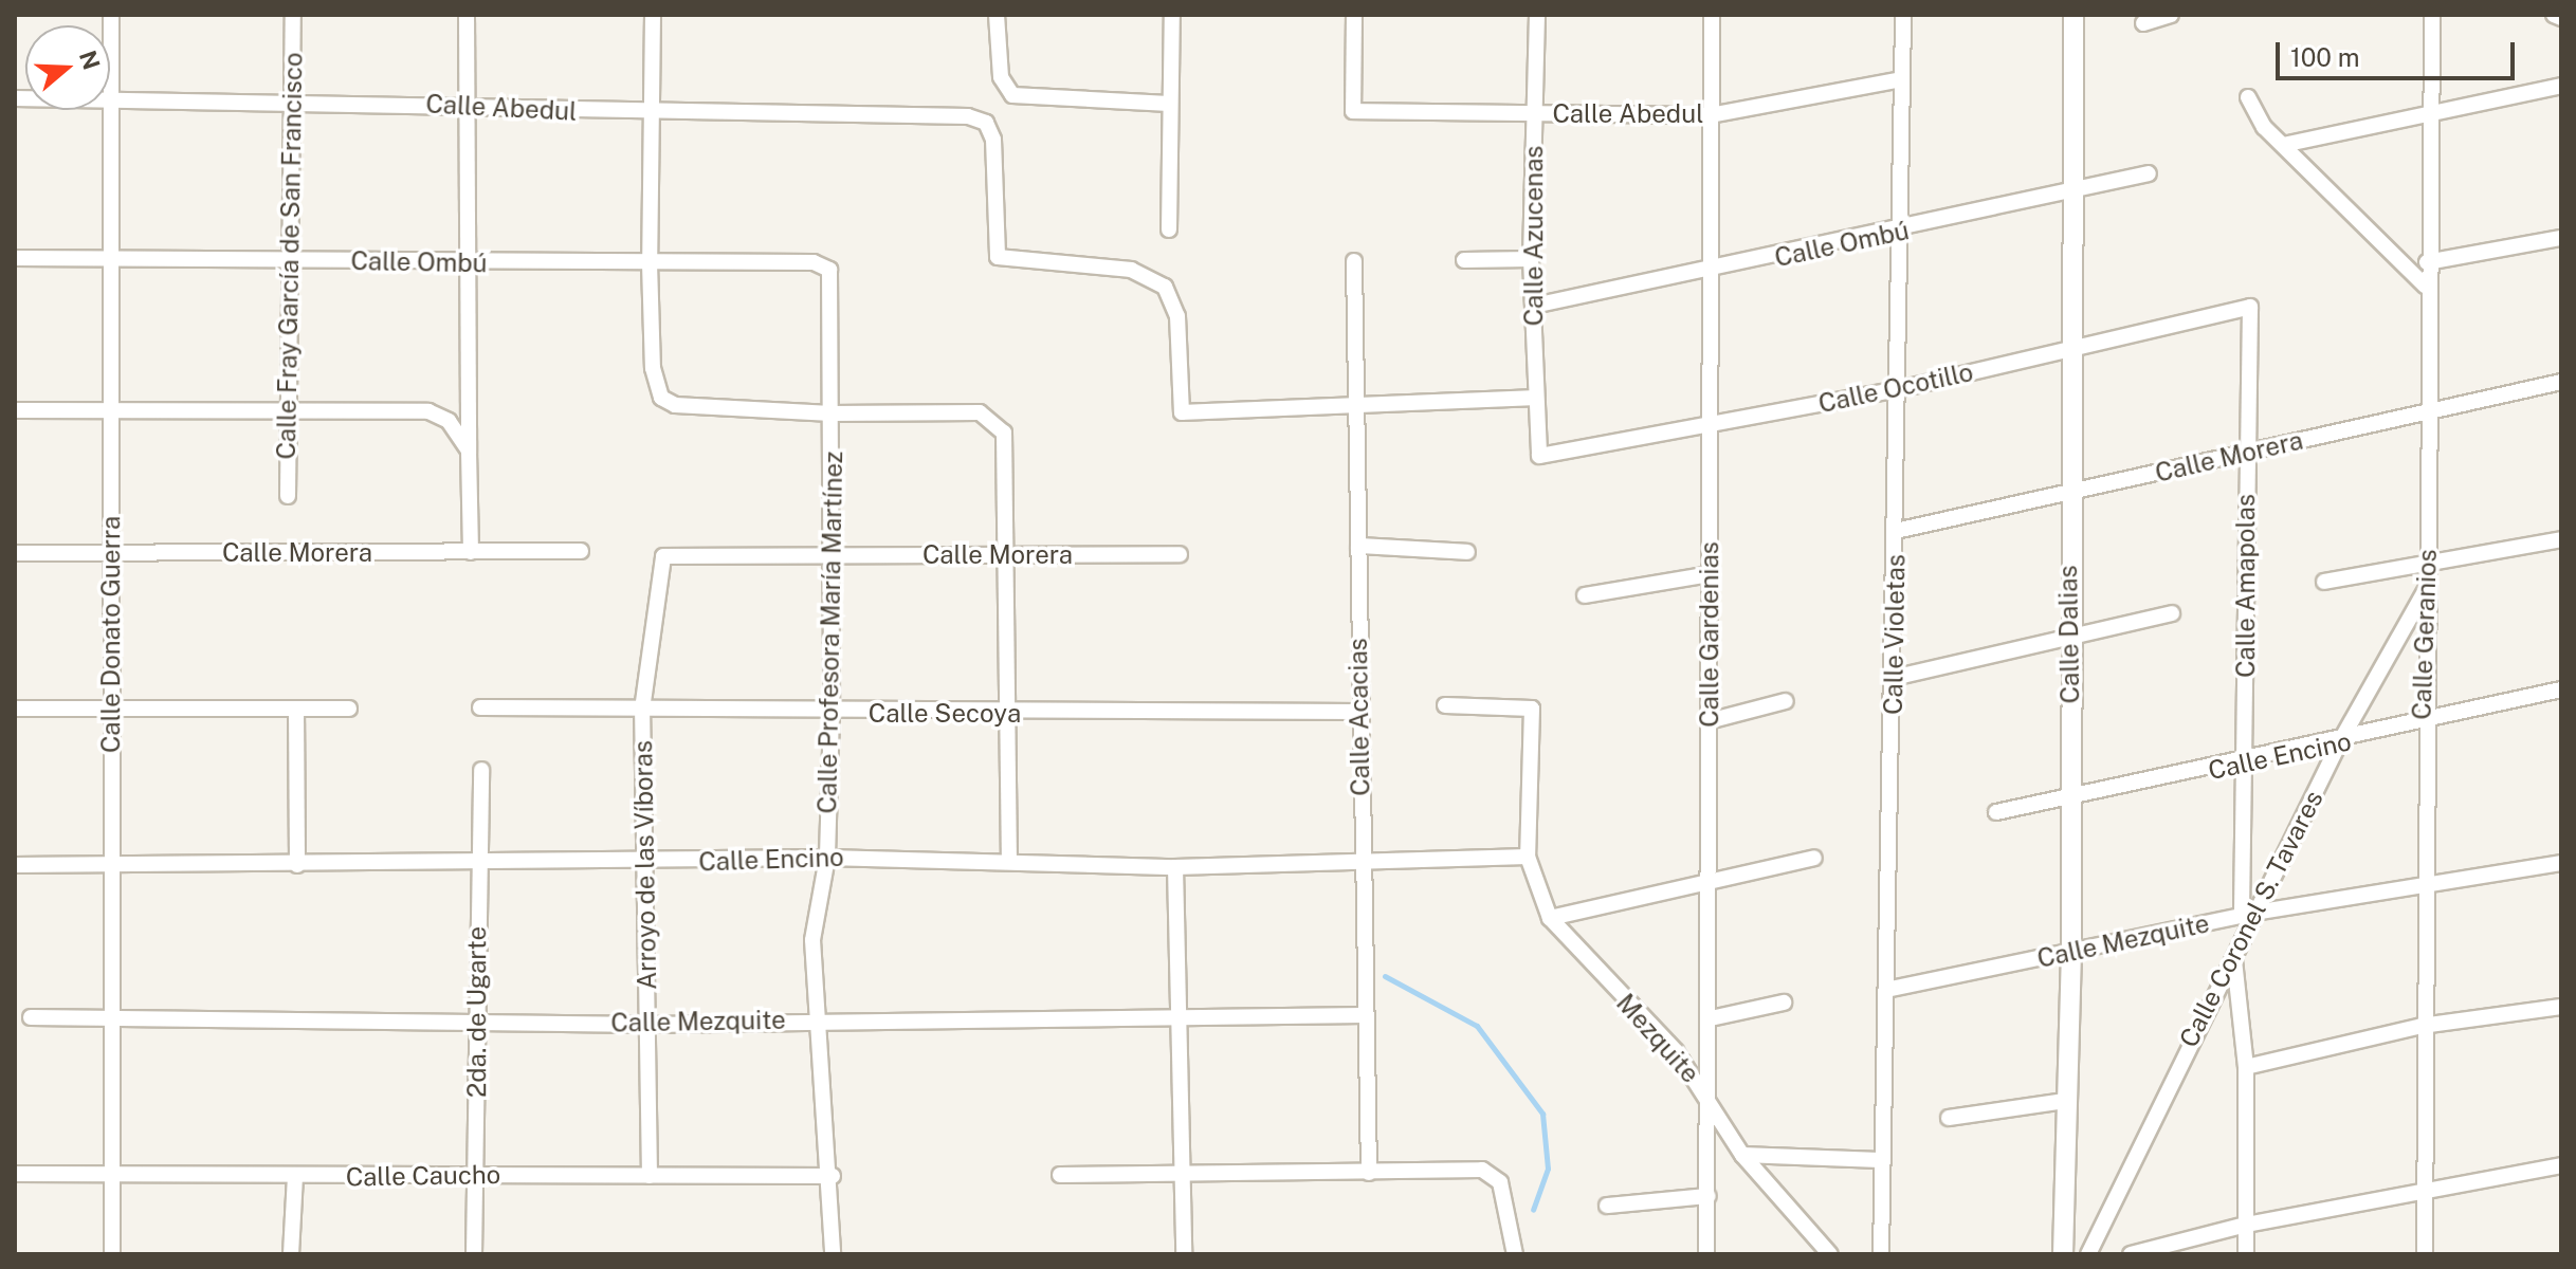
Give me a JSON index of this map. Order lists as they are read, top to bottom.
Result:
{
  "streets": {
    "street": [
      "Calle Abedul",
      "Calle Azucenas",
      "Calle Ombú",
      "Calle Fray García de San Francisco",
      "Calle Ocotillo",
      "Calle Morera",
      "Calle Amapolas",
      "Calle Profesora María Martínez",
      "Calle Donato Guerra",
      "Calle Gardenias",
      "Calle Violetas",
      "Calle Dalias",
      "Calle Geranios",
      "Calle Secoya",
      "Calle Acacias",
      "Calle Encino",
      "Arroyo de las Víboras",
      "Calle Coronel S. Tavares",
      "Calle Mezquite",
      "2da. de Ugarte",
      "Mezquite",
      "Calle Caucho"
    ]
  },
  "crossings": [
    ["Calle Abedul", "Calle Azucenas"],
    ["Calle Abedul", "Calle Fray García de San Francisco"],
    ["Calle Abedul", "Calle Donato Guerra"],
    ["Calle Abedul", "Calle Gardenias"],
    ["Calle Abedul", "Calle Violetas"],
    ["Calle Abedul", "Calle Acacias"],
    ["Calle Azucenas", "Calle Ombú"],
    ["Calle Azucenas", "Calle Ocotillo"],
    ["Calle Ombú", "Calle Fray García de San Francisco"],
    ["Calle Ombú", "Calle Profesora María Martínez"],
    ["Calle Ombú", "Calle Donato Guerra"],
    ["Calle Ombú", "Calle Gardenias"],
    ["Calle Ombú", "Calle Violetas"],
    ["Calle Ombú", "Calle Dalias"],
    ["Calle Ocotillo", "Calle Amapolas"],
    ["Calle Ocotillo", "Calle Gardenias"],
    ["Calle Ocotillo", "Calle Violetas"],
    ["Calle Ocotillo", "Calle Dalias"],
    ["Calle Morera", "Calle Amapolas"],
    ["Calle Morera", "Calle Profesora María Martínez"],
    ["Calle Morera", "Calle Donato Guerra"],
    ["Calle Morera", "Calle Violetas"],
    ["Calle Morera", "Calle Dalias"],
    ["Calle Morera", "Calle Geranios"],
    ["Calle Morera", "Arroyo de las Víboras"],
    ["Calle Amapolas", "Calle Encino"],
    ["Calle Amapolas", "Calle Coronel S. Tavares"],
    ["Calle Amapolas", "Calle Mezquite"],
    ["Calle Profesora María Martínez", "Calle Secoya"],
    ["Calle Profesora María Martínez", "Calle Encino"],
    ["Calle Profesora María Martínez", "Calle Mezquite"],
    ["Calle Profesora María Martínez", "Calle Caucho"],
    ["Calle Donato Guerra", "Calle Encino"],
    ["Calle Donato Guerra", "Calle Mezquite"],
    ["Calle Donato Guerra", "Calle Caucho"],
    ["Calle Gardenias", "Mezquite"],
    ["Calle Violetas", "Calle Mezquite"],
    ["Calle Dalias", "Calle Encino"],
    ["Calle Dalias", "Calle Mezquite"],
    ["Calle Geranios", "Calle Encino"],
    ["Calle Geranios", "Calle Coronel S. Tavares"],
    ["Calle Geranios", "Calle Mezquite"],
    ["Calle Secoya", "Calle Acacias"],
    ["Calle Secoya", "Arroyo de las Víboras"],
    ["Calle Acacias", "Calle Encino"],
    ["Calle Acacias", "Calle Mezquite"],
    ["Calle Encino", "Arroyo de las Víboras"],
    ["Calle Encino", "Calle Coronel S. Tavares"],
    ["Calle Encino", "2da. de Ugarte"],
    ["Calle Encino", "Mezquite"],
    ["Arroyo de las Víboras", "Calle Mezquite"],
    ["Arroyo de las Víboras", "Calle Caucho"],
    ["Calle Coronel S. Tavares", "Calle Mezquite"],
    ["Calle Mezquite", "2da. de Ugarte"],
    ["2da. de Ugarte", "Calle Caucho"]
  ],
  "scale_bar": "100 m",
  "north": "right"
}
